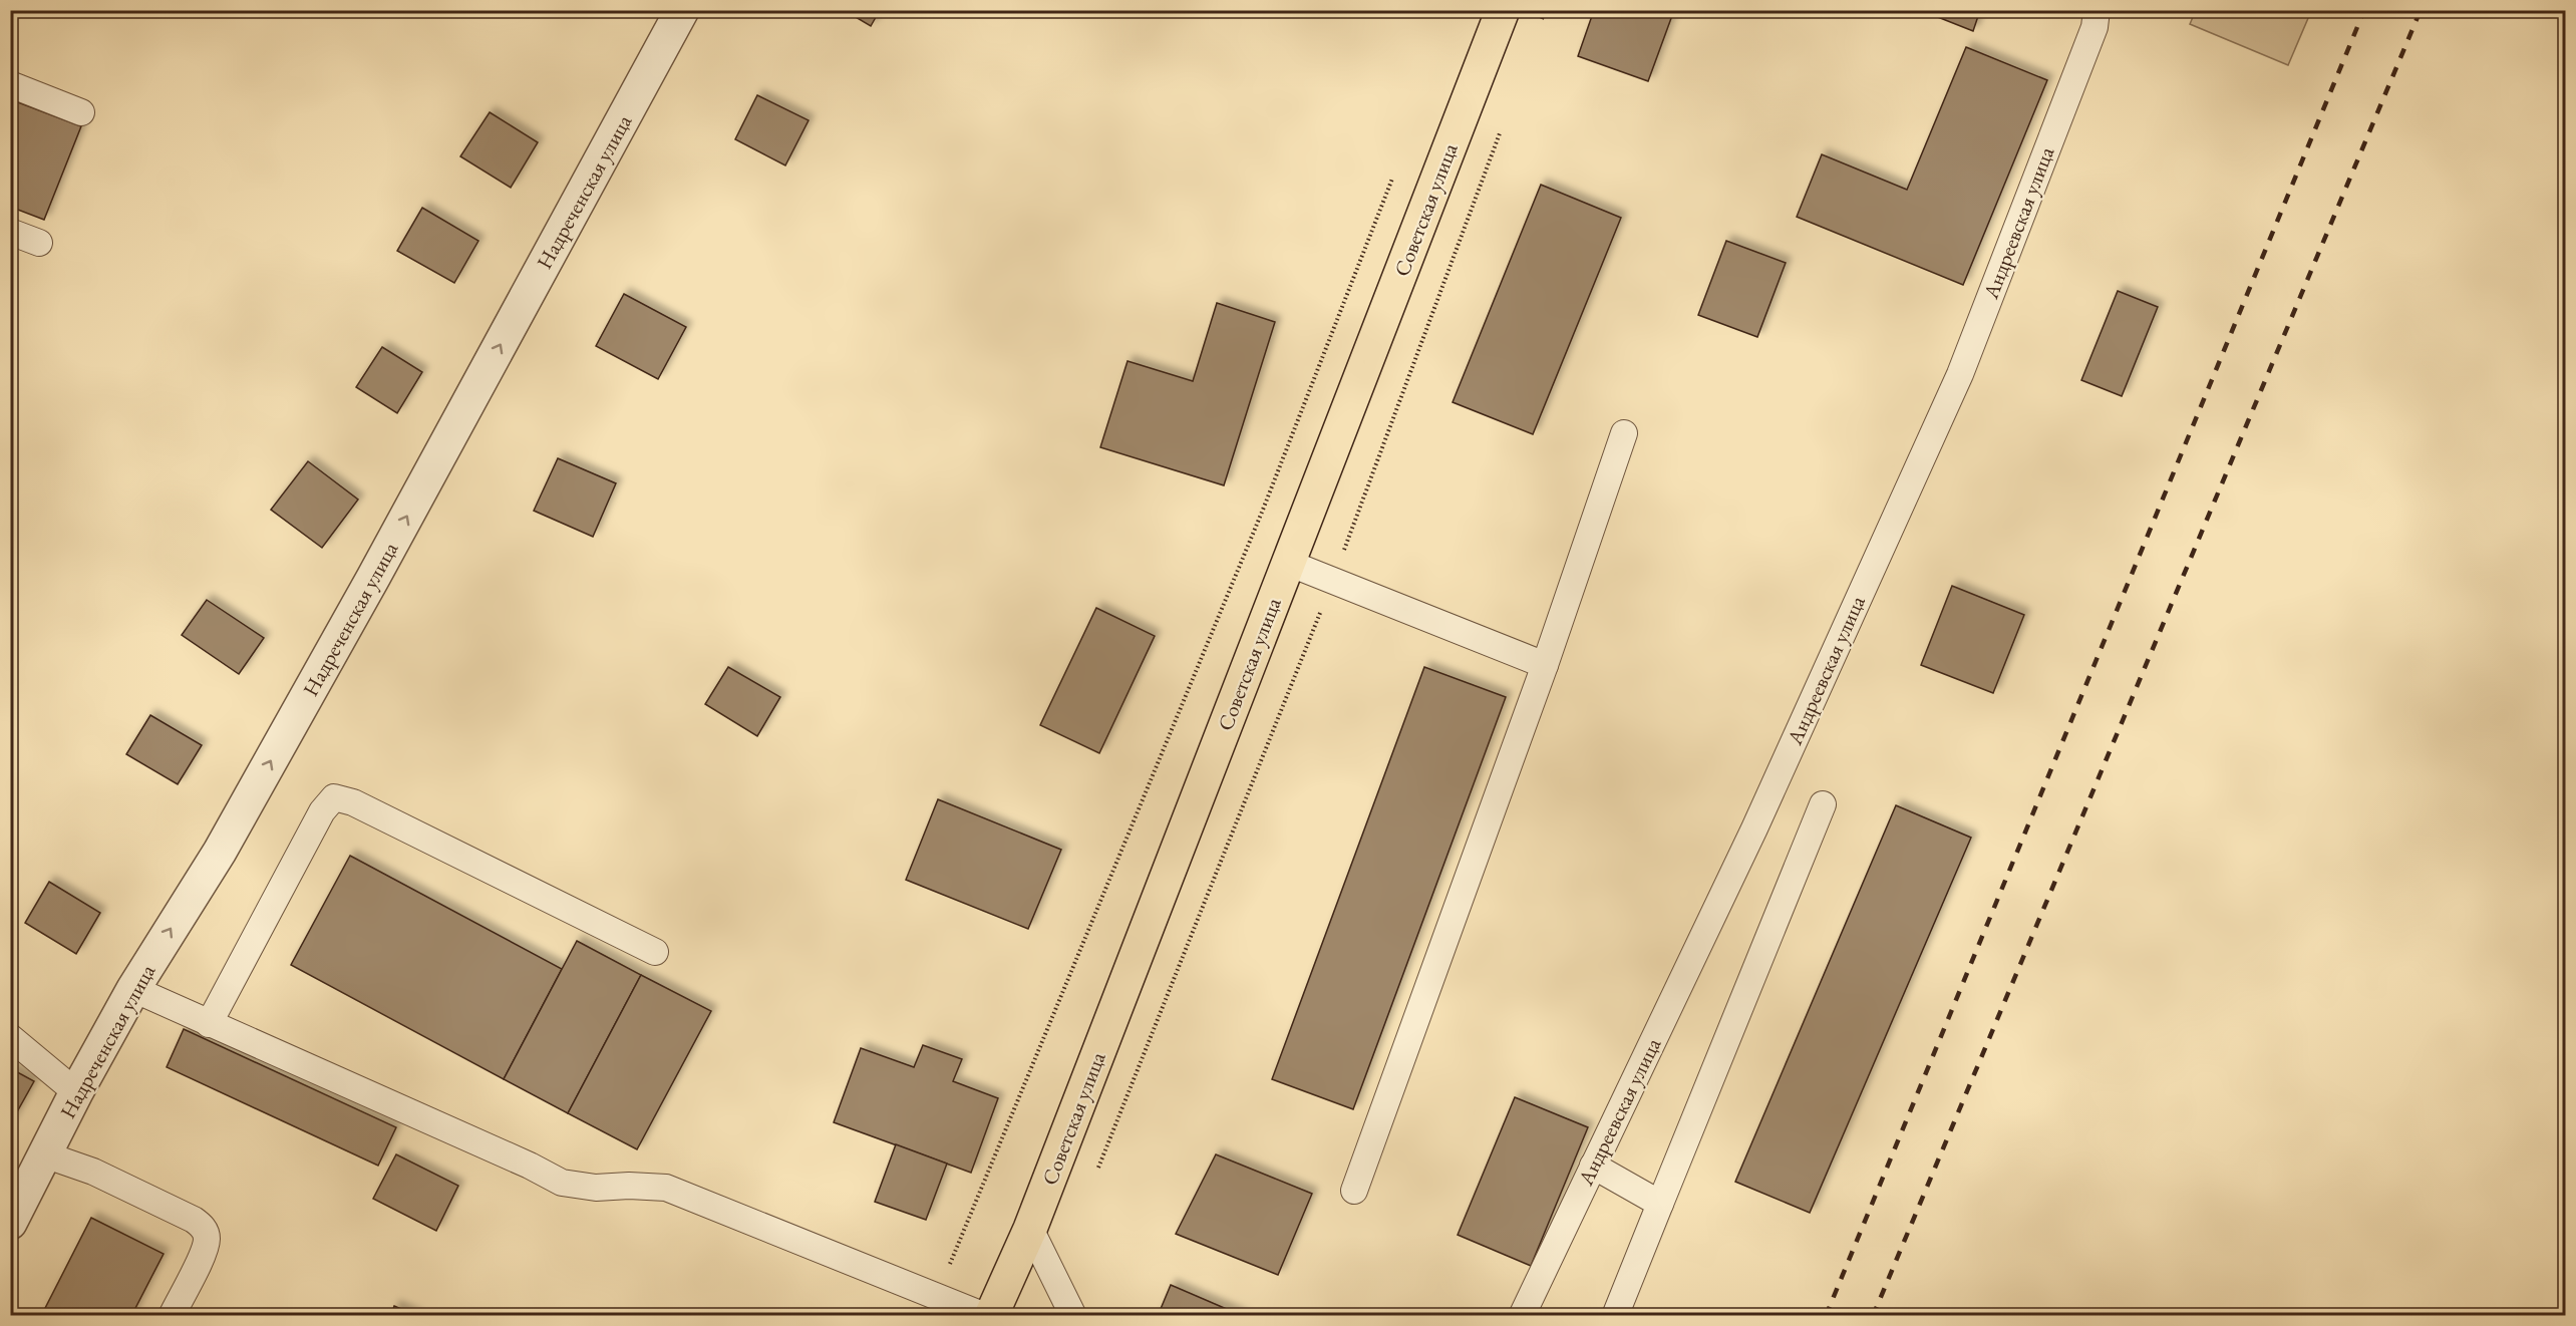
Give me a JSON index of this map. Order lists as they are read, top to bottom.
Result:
{
  "streets": {
    "main road": ["Советская улица"],
    "street": ["Надреченская улица"],
    "lane": ["Андреевская улица"]
  },
  "one_way": ["Надреченская улица"]
}
